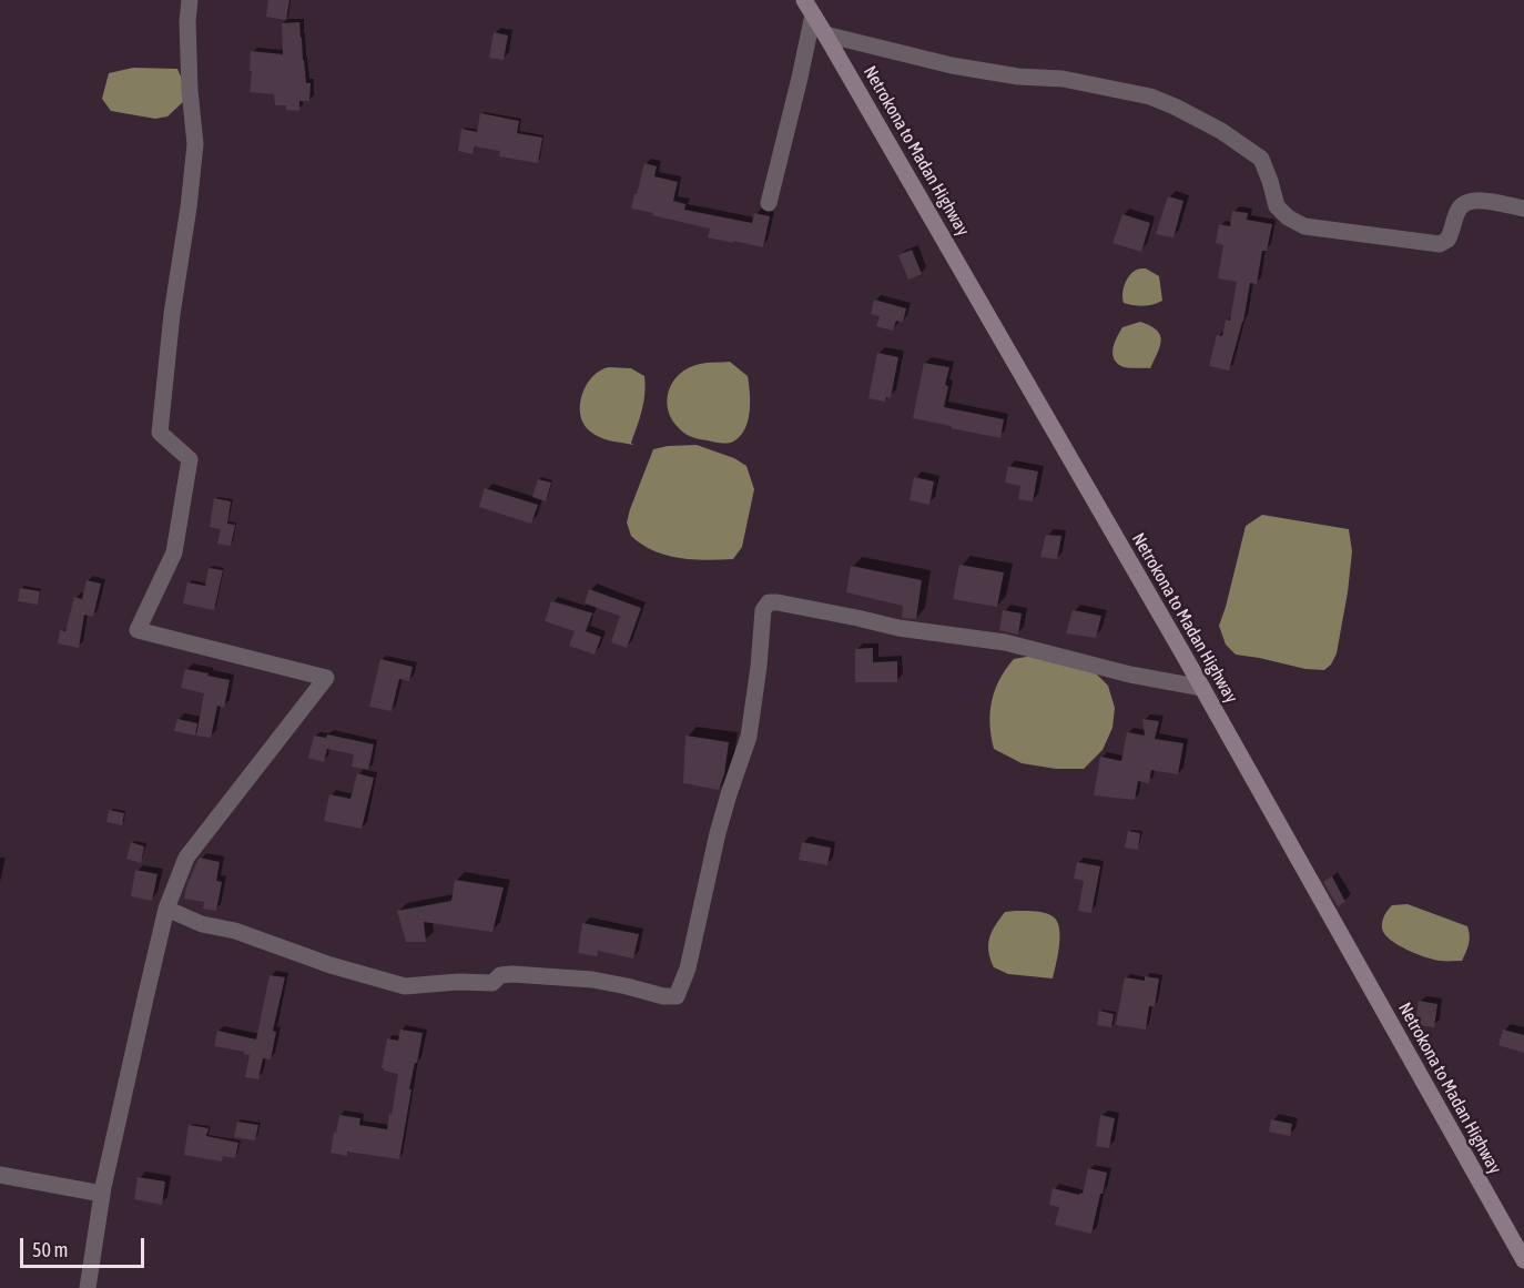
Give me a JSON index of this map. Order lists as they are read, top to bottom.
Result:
{
  "streets": {
    "main road": ["Netrokona to Madan Highway"]
  },
  "scale_bar": "50 m"
}
